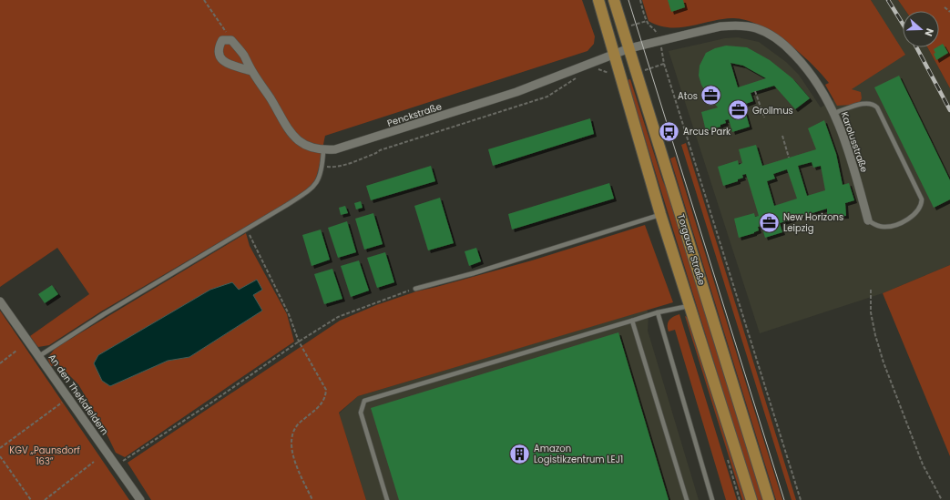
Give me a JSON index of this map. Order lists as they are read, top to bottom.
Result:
{
  "streets": {
    "main road": ["Torgauer Straße"],
    "street": ["Penckstraße", "Karolusstraße", "An den Theklafeldern"]
  },
  "crossings": [
    ["Penckstraße", "Karolusstraße"],
    ["Penckstraße", "Torgauer Straße"],
    ["Karolusstraße", "Torgauer Straße"]
  ],
  "parks": ["KGV „Paunsdorf 163“"],
  "places": {
    "office": ["Atos", "Grollmus", "New Horizons Leipzig"],
    "bus stop": ["Arcus Park"],
    "building": ["Amazon Logistikzentrum LEJ1"]
  },
  "north": "right"
}
